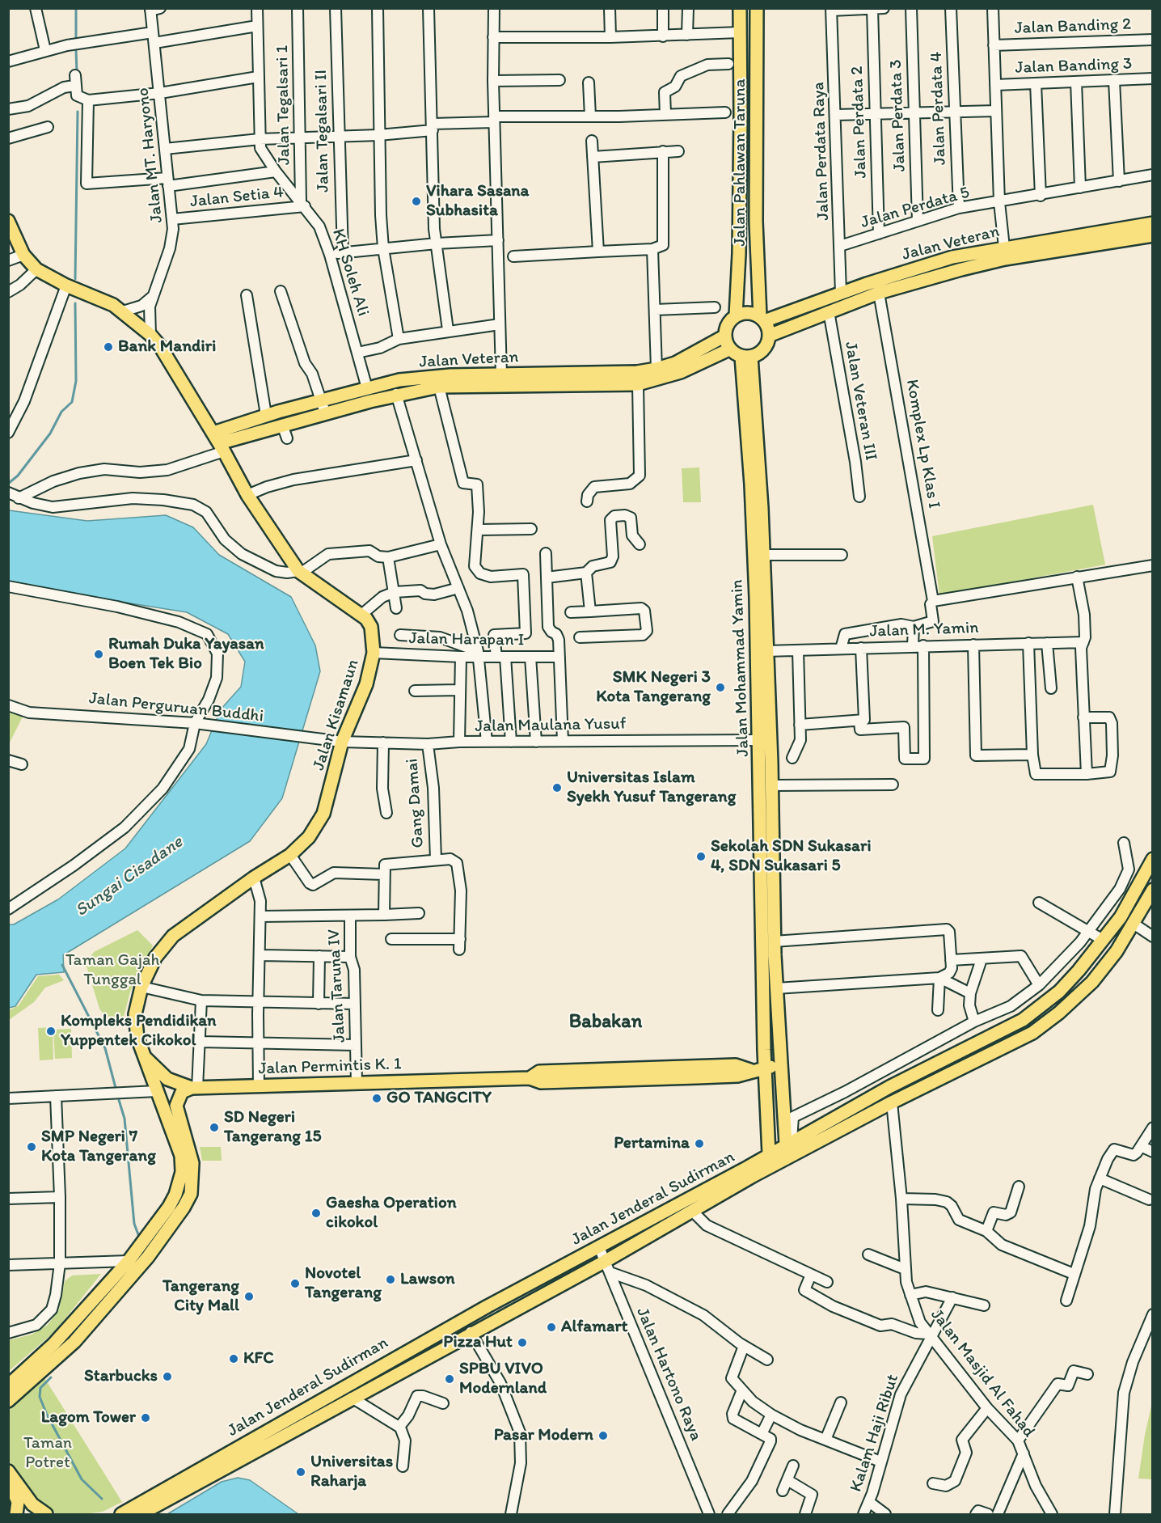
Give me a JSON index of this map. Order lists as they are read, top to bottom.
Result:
{
  "streets": {
    "main road": [
      "Jalan Pahlawan Taruna",
      "Jalan Veteran",
      "Jalan Mohammad Yamin",
      "Jalan Kisamaun",
      "Jalan Permintis K. 1",
      "Jalan Jenderal Sudirman"
    ],
    "street": [
      "Jalan Banding 2",
      "Jalan Banding 3",
      "Jalan Tegalsari 1",
      "Jalan Perdata 4",
      "Jalan Perdata 3",
      "Jalan Perdata 2",
      "Jalan Tegalsari II",
      "Jalan Perdata Raya",
      "Jalan MT. Haryono",
      "Jalan Setia 4",
      "Jalan Perdata 5",
      "KH Soleh Ali",
      "Jalan Veteran III",
      "Komplex Lp Klas I",
      "Jalan M. Yamin",
      "Jalan Harapan I",
      "Jalan Perguruan Buddhi",
      "Jalan Maulana Yusuf",
      "Gang Damai",
      "Jalan Taruna IV",
      "Jalan Masjid Al Fahad",
      "Jalan Hartono Raya",
      "Kalam Haji Ribut"
    ]
  },
  "crossings": [
    ["Jalan Tegalsari 1", "Jalan Setia 4"],
    ["Jalan Tegalsari 1", "KH Soleh Ali"],
    ["Jalan Perdata 4", "Jalan Perdata 5"],
    ["Jalan Perdata 3", "Jalan Perdata 5"],
    ["Jalan Perdata 2", "Jalan Perdata 5"],
    ["Jalan Perdata Raya", "Jalan Perdata 5"],
    ["Jalan Perdata Raya", "Jalan Veteran"],
    ["Jalan MT. Haryono", "Jalan Setia 4"],
    ["Jalan MT. Haryono", "Jalan Kisamaun"],
    ["Jalan Pahlawan Taruna", "Jalan Veteran"],
    ["Jalan Pahlawan Taruna", "Jalan Mohammad Yamin"],
    ["Jalan Setia 4", "KH Soleh Ali"],
    ["Jalan Veteran", "KH Soleh Ali"],
    ["Jalan Veteran", "Jalan Veteran III"],
    ["Jalan Veteran", "Komplex Lp Klas I"],
    ["Jalan Veteran", "Jalan Mohammad Yamin"],
    ["Jalan Veteran", "Jalan Kisamaun"],
    ["Jalan M. Yamin", "Jalan Mohammad Yamin"],
    ["Jalan Harapan I", "Jalan Kisamaun"],
    ["Jalan Mohammad Yamin", "Jalan Maulana Yusuf"],
    ["Jalan Mohammad Yamin", "Jalan Permintis K. 1"],
    ["Jalan Mohammad Yamin", "Jalan Jenderal Sudirman"],
    ["Jalan Perguruan Buddhi", "Jalan Kisamaun"],
    ["Jalan Perguruan Buddhi", "Jalan Maulana Yusuf"],
    ["Jalan Kisamaun", "Jalan Maulana Yusuf"],
    ["Jalan Kisamaun", "Jalan Permintis K. 1"],
    ["Jalan Maulana Yusuf", "Gang Damai"],
    ["Jalan Taruna IV", "Jalan Permintis K. 1"],
    ["Jalan Jenderal Sudirman", "Jalan Masjid Al Fahad"],
    ["Jalan Jenderal Sudirman", "Jalan Hartono Raya"],
    ["Jalan Masjid Al Fahad", "Kalam Haji Ribut"]
  ],
  "districts": ["Babakan"],
  "water": ["Sungai Cisadane"],
  "parks": ["Taman Gajah Tunggal", "Taman Potret"],
  "places": [
    "Vihara Sasana Subhasita",
    "Bank Mandiri",
    "Rumah Duka Yayasan Boen Tek Bio",
    "SMK Negeri 3 Kota Tangerang",
    "Universitas Islam Syekh Yusuf Tangerang",
    "Sekolah SDN Sukasari 4, SDN Sukasari 5",
    "Kompleks Pendidikan Yuppentek Cikokol",
    "GO TANGCITY",
    "SD Negeri Tangerang 15",
    "Pertamina",
    "SMP Negeri 7 Kota Tangerang",
    "Gaesha Operation cikokol",
    "Lawson",
    "Novotel Tangerang",
    "Tangerang City Mall",
    "Alfamart",
    "Pizza Hut",
    "KFC",
    "Starbucks",
    "SPBU VIVO Modernland",
    "Lagom Tower",
    "Pasar Modern",
    "Universitas Raharja"
  ]
}
